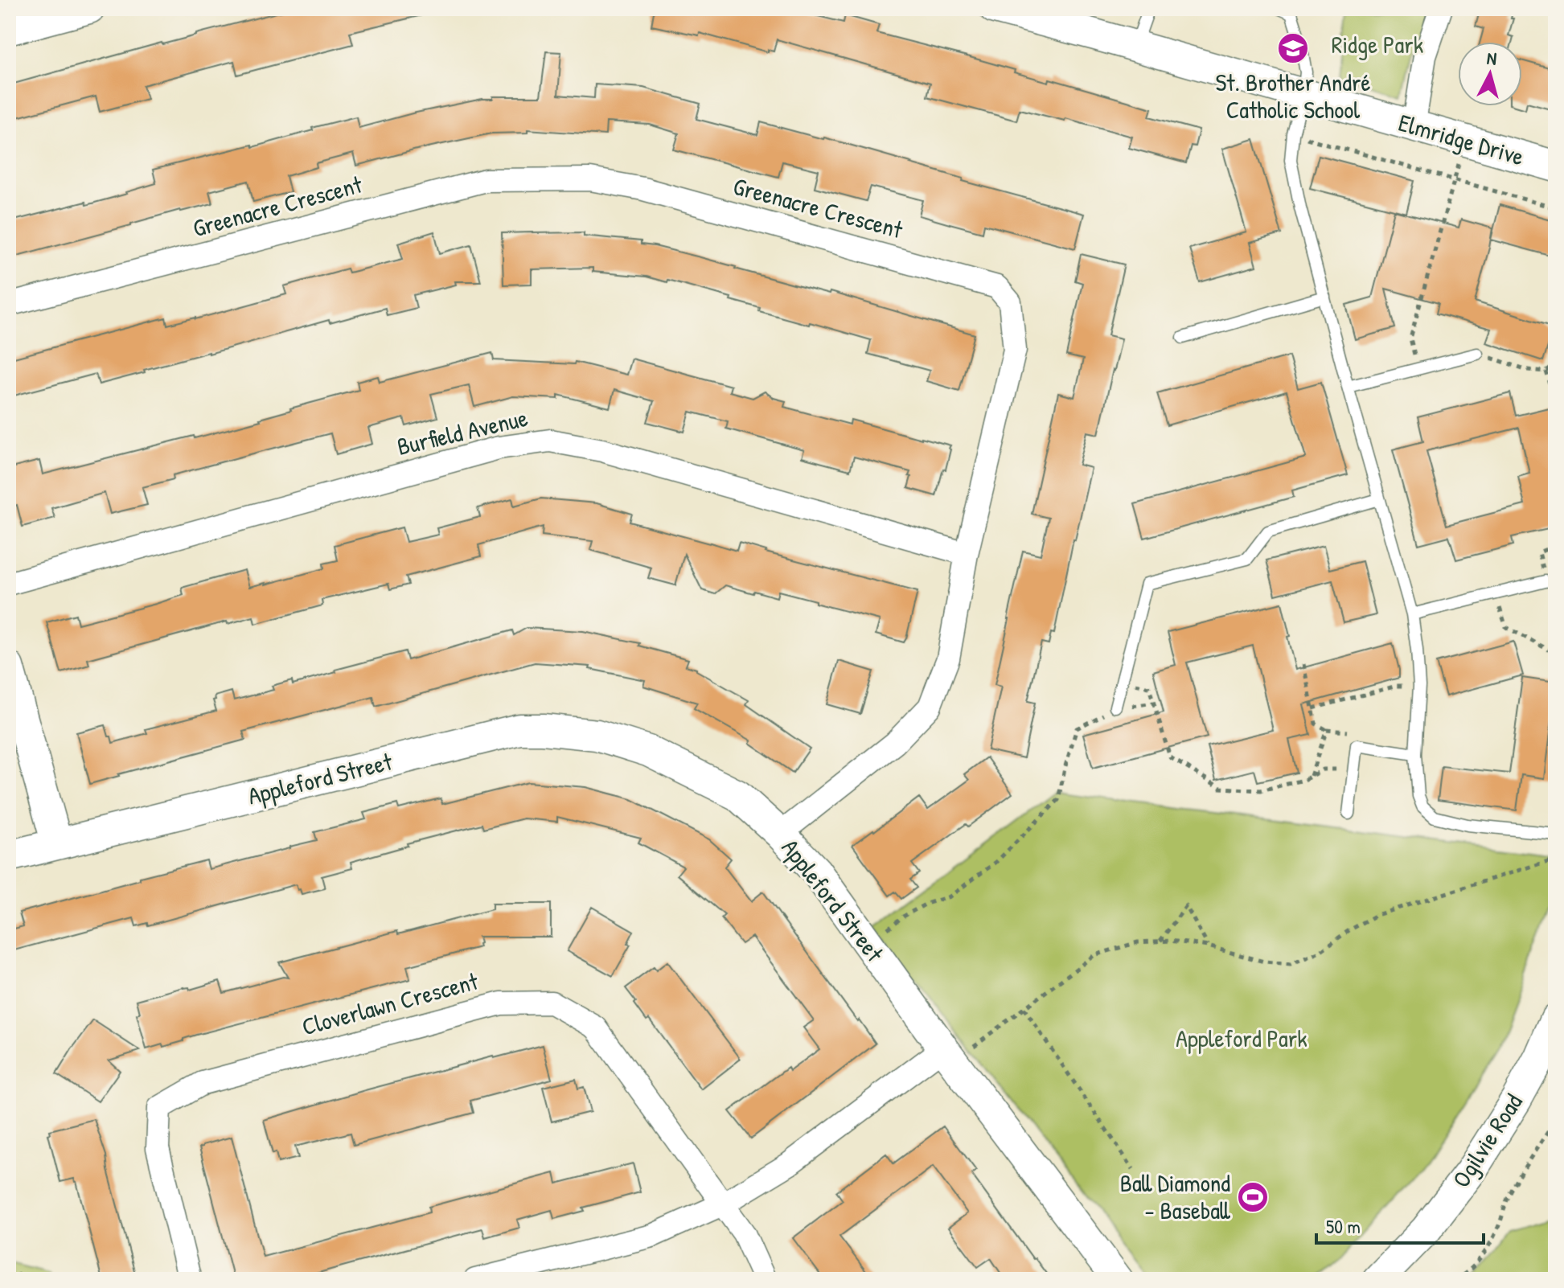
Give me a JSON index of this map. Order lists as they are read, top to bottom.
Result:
{
  "streets": {
    "street": [
      "Elmridge Drive",
      "Greenacre Crescent",
      "Burfield Avenue",
      "Appleford Street",
      "Cloverlawn Crescent",
      "Ogilvie Road"
    ]
  },
  "crossings": [
    ["Greenacre Crescent", "Burfield Avenue"],
    ["Greenacre Crescent", "Appleford Street"]
  ],
  "parks": ["Ridge Park", "Appleford Park"],
  "places": {
    "school or university": ["St. Brother André Catholic School"],
    "sports": ["Ball Diamond - Baseball"]
  },
  "scale_bar": "50 m",
  "north": "top"
}
